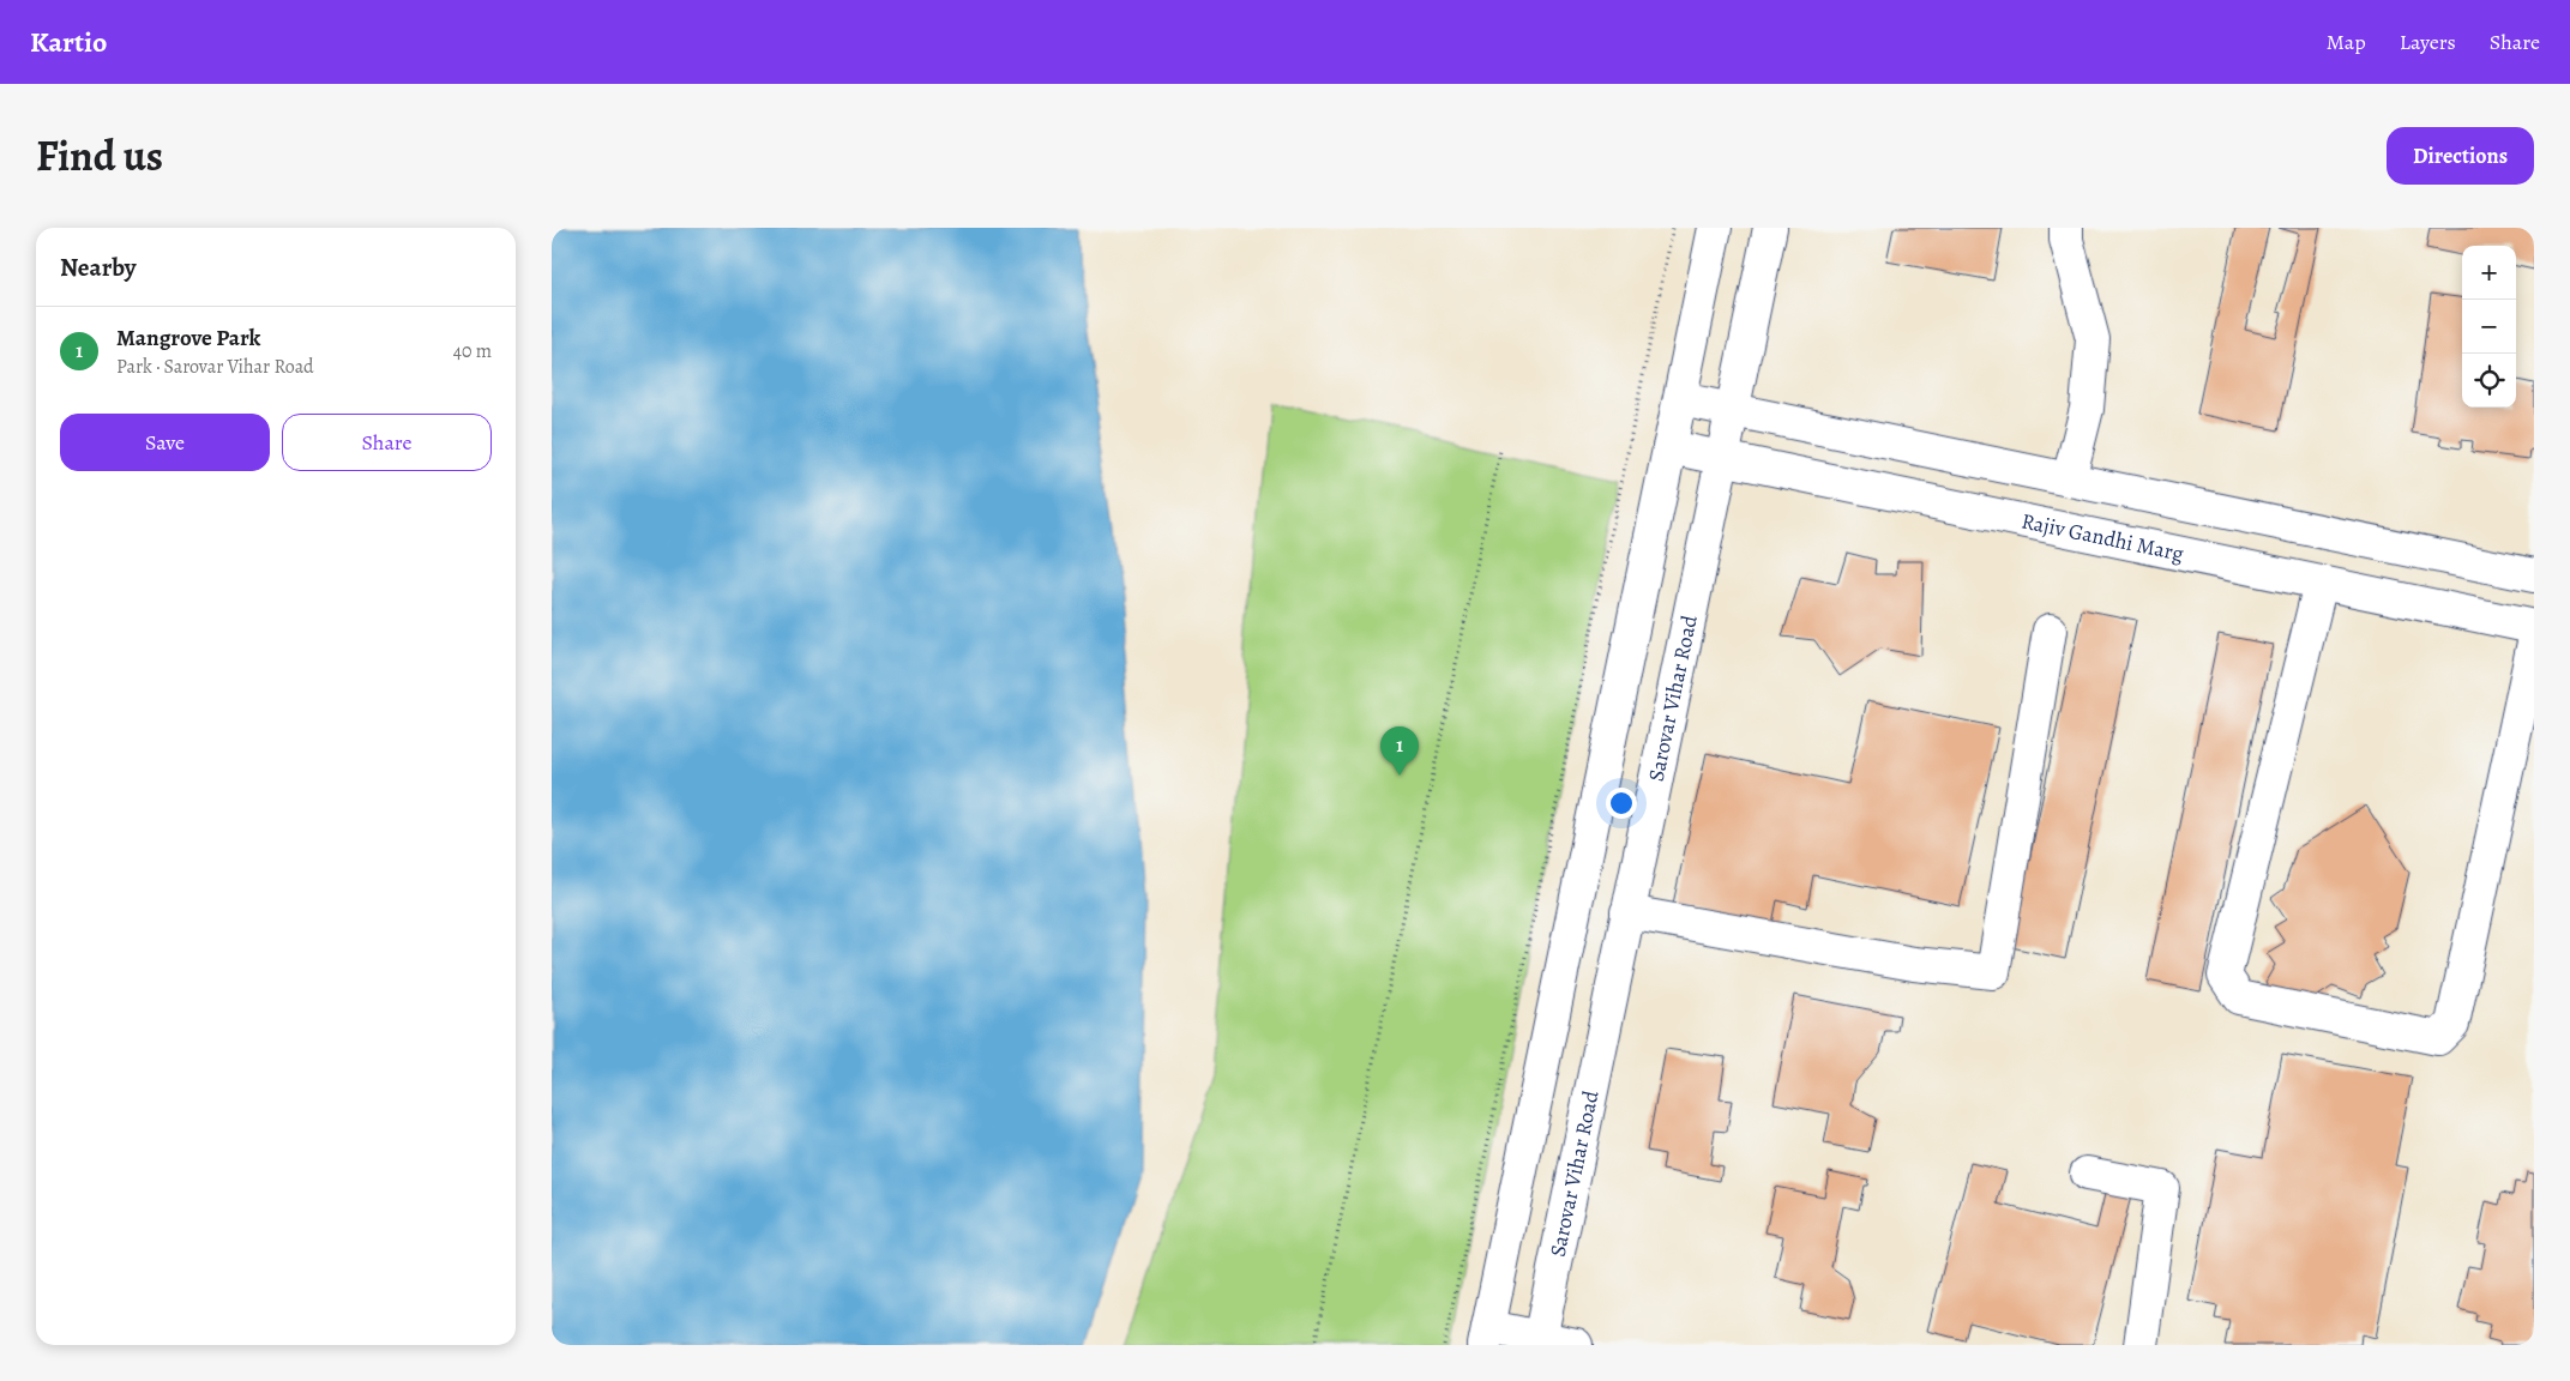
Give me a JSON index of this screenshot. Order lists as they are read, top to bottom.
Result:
{
  "streets": {
    "street": ["Rajiv Gandhi Marg", "Sarovar Vihar Road"]
  },
  "crossings": [
    ["Rajiv Gandhi Marg", "Sarovar Vihar Road"]
  ],
  "page": {
    "header": "Kartio",
    "nav": ["Map", "Layers", "Share"],
    "title": "Find us",
    "buttons": [
      "Directions",
      ["Save", "Share"]
    ],
    "heading": "Nearby",
    "map_buttons": ["+", "−"],
    "list": [
      {
        "mark": "1",
        "name": "Mangrove Park",
        "note": "Park · Sarovar Vihar Road",
        "value": "40 m"
      }
    ],
    "pins": "1"
  }
}
